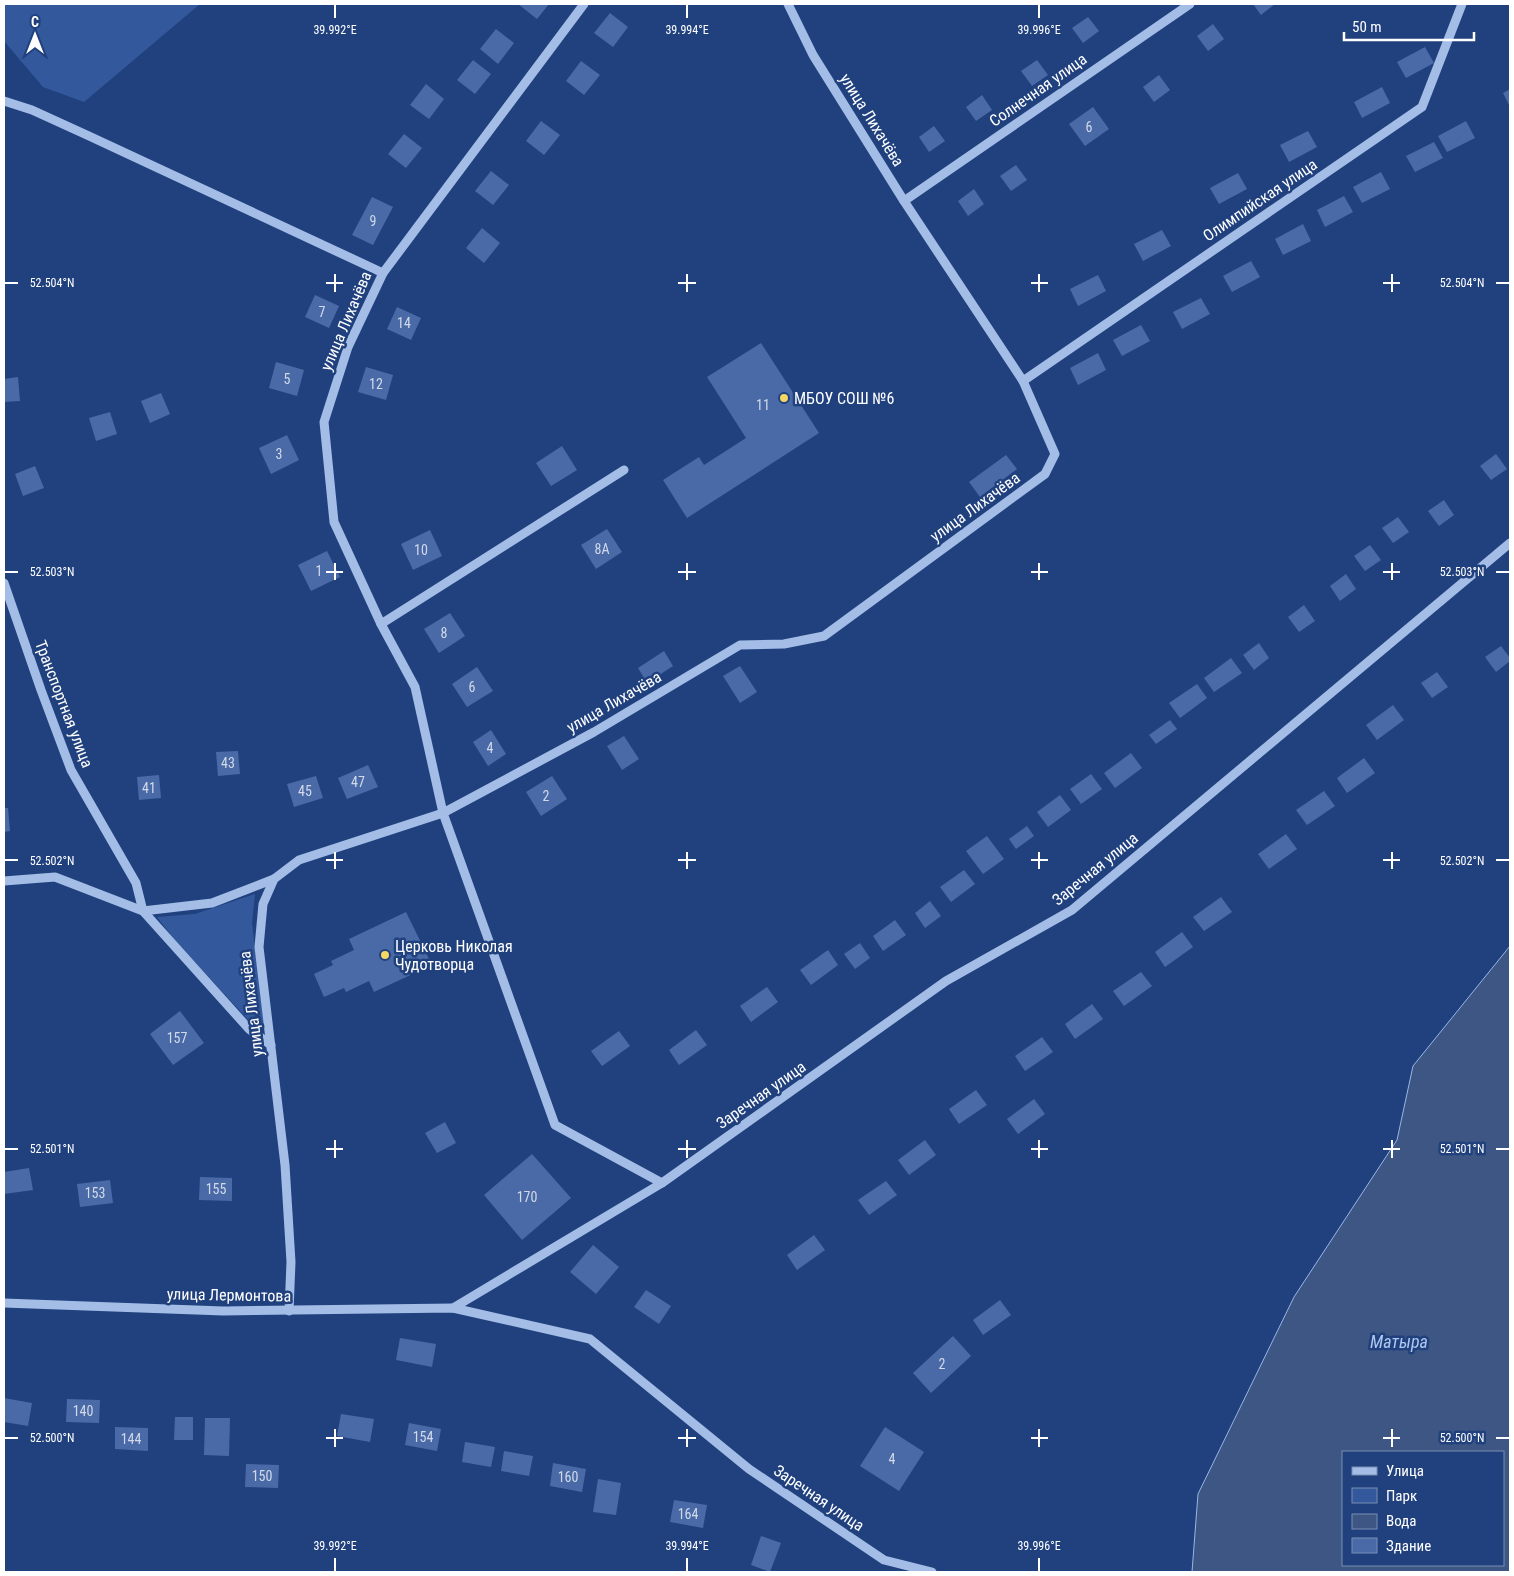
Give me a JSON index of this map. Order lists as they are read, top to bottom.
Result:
{
  "streets": {
    "street": [
      "Солнечная улица",
      "улица Лихачёва",
      "Олимпийская улица",
      "Транспортная улица",
      "Заречная улица",
      "улица Лермонтова"
    ]
  },
  "crossings": [
    ["Солнечная улица", "улица Лихачёва"],
    ["улица Лихачёва", "Олимпийская улица"],
    ["улица Лихачёва", "Транспортная улица"],
    ["улица Лихачёва", "Заречная улица"],
    ["улица Лихачёва", "улица Лермонтова"],
    ["Заречная улица", "улица Лермонтова"]
  ],
  "water": ["Матыра"],
  "places": ["МБОУ СОШ №6", "Церковь Николая Чудотворца"],
  "house_numbers": [
    "6",
    "9",
    "7",
    "14",
    "5",
    "12",
    "11",
    "3",
    "8А",
    "10",
    "1",
    "8",
    "6",
    "4",
    "43",
    "47",
    "41",
    "45",
    "2",
    "157",
    "155",
    "153",
    "170",
    "2",
    "140",
    "154",
    "144",
    "4",
    "150",
    "160",
    "164"
  ],
  "legend": [
    "Улица",
    "Парк",
    "Вода",
    "Здание"
  ],
  "scale_bar": "50 m",
  "north": "top",
  "coordinates": [
    "39.992°E",
    "39.994°E",
    "39.996°E",
    "52.504°N",
    "52.503°N",
    "52.502°N",
    "52.501°N",
    "52.500°N"
  ]
}
